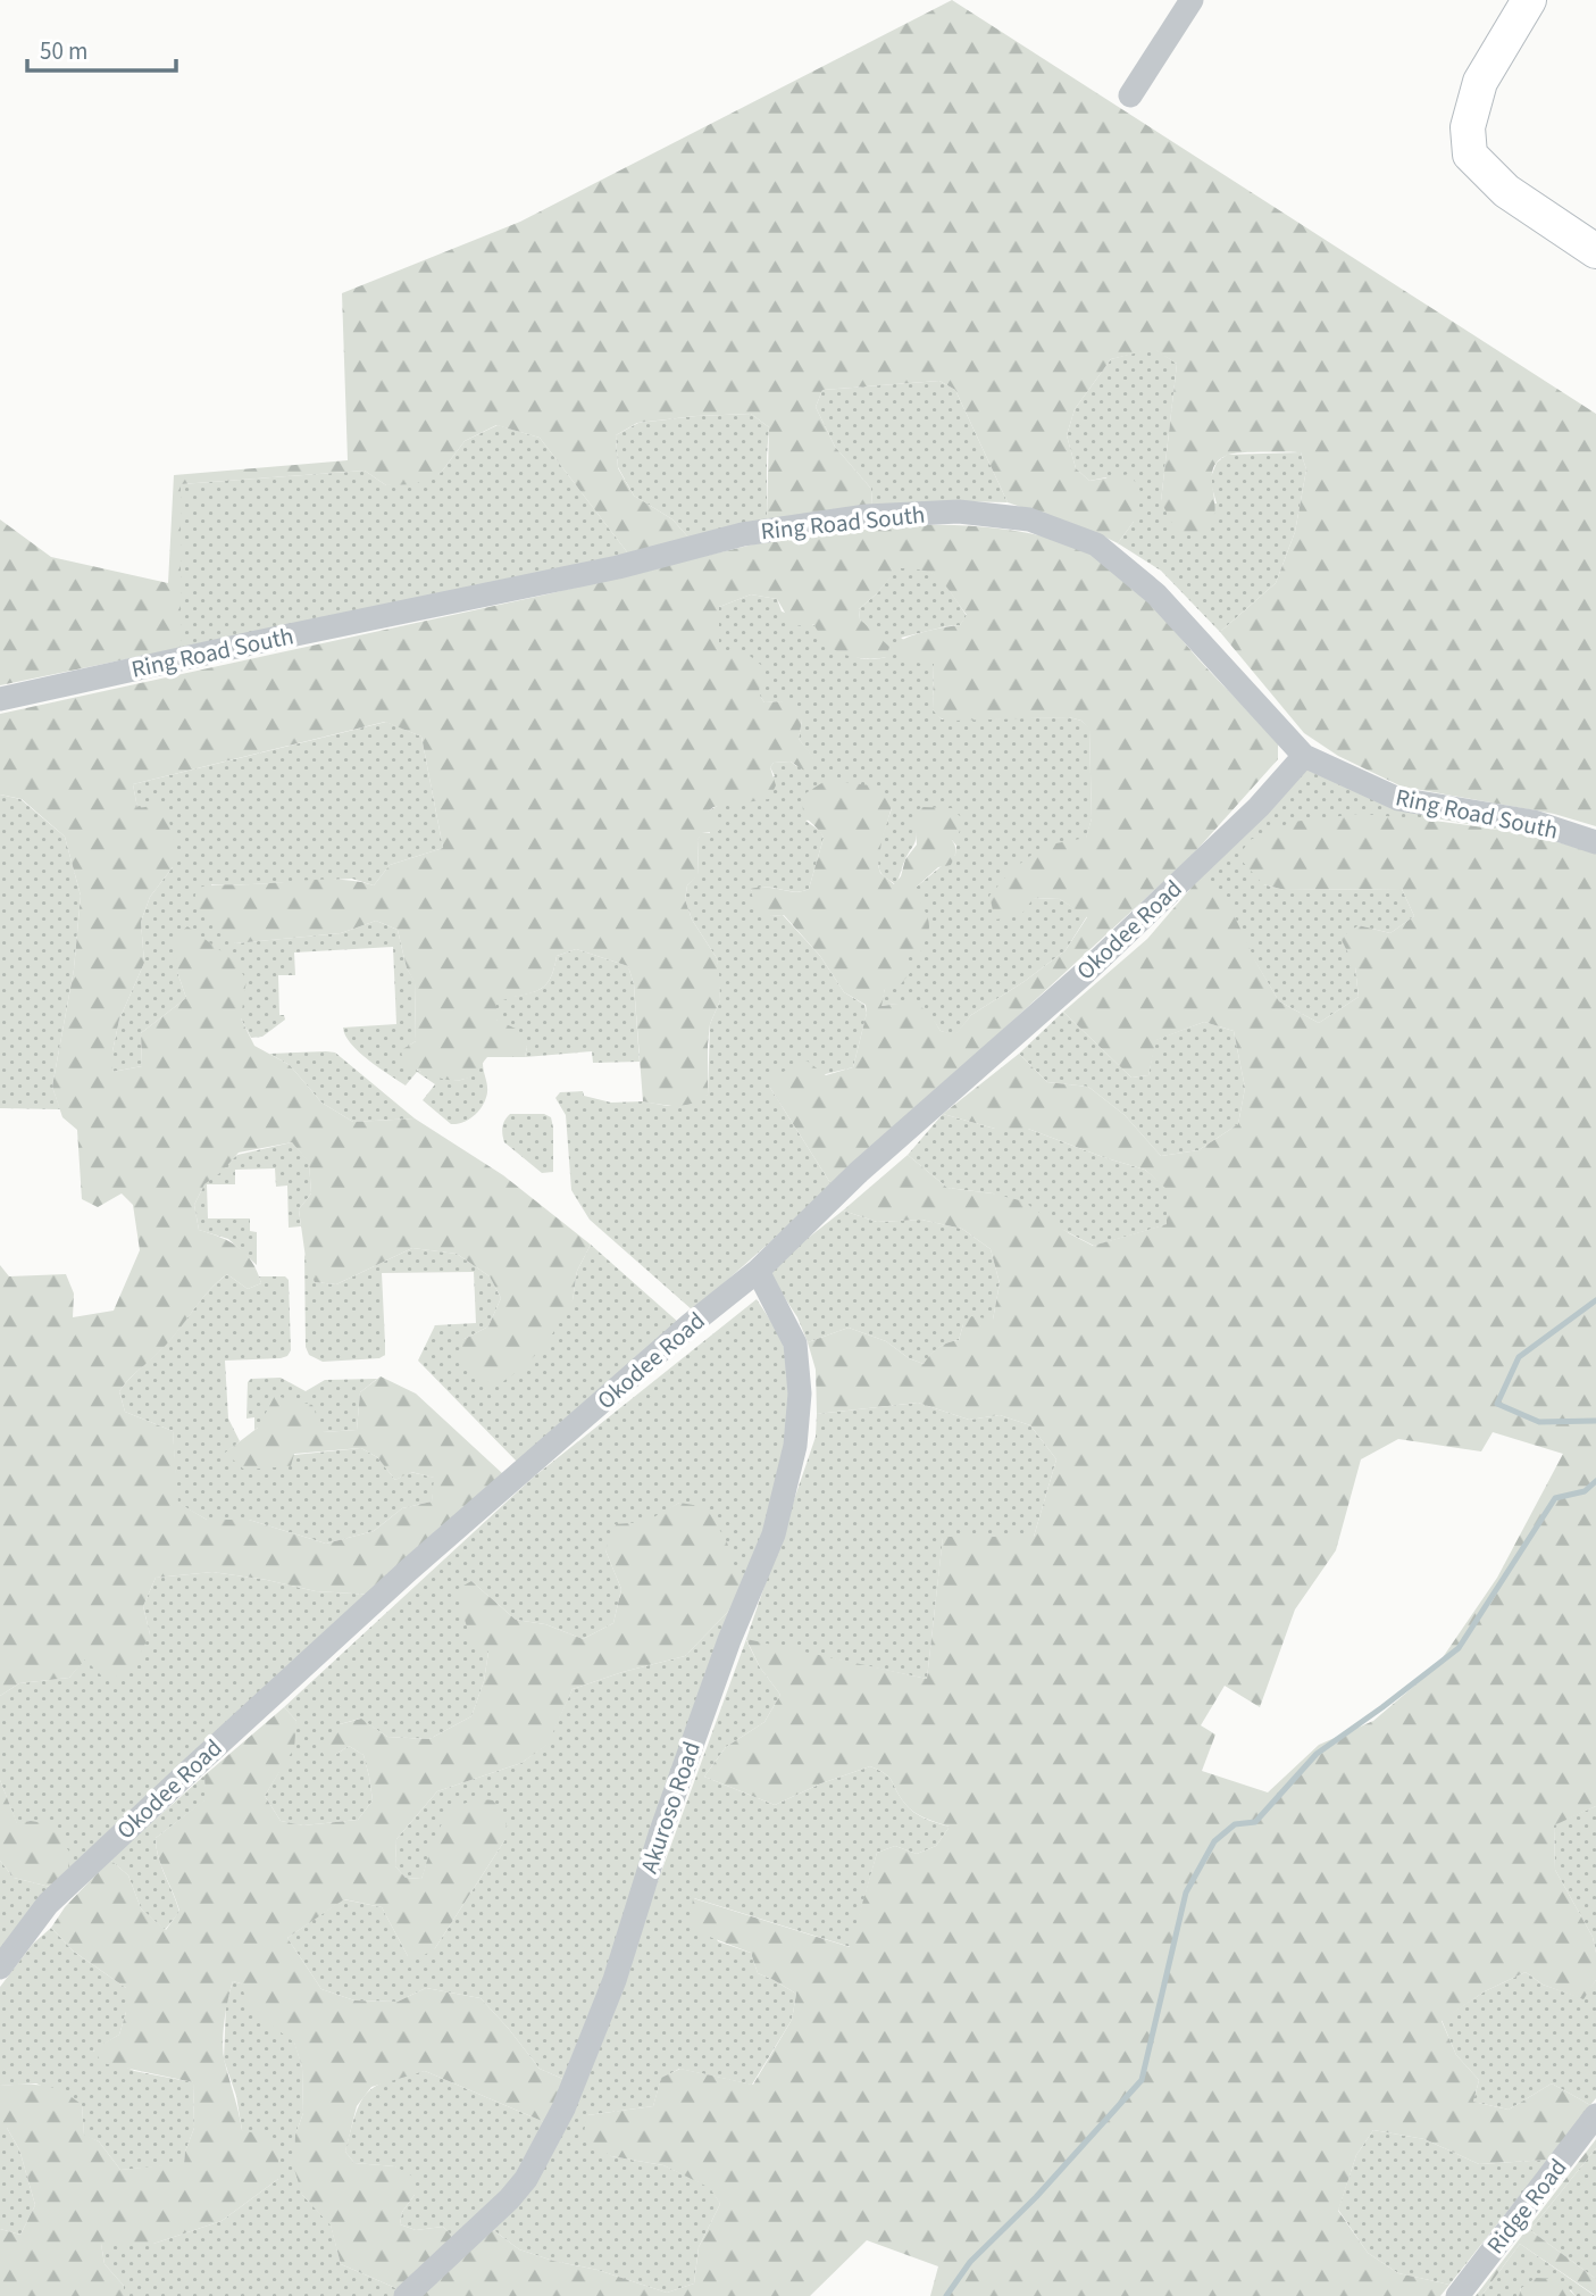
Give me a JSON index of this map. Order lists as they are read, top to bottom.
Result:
{
  "streets": {
    "street": [
      "Ring Road South",
      "Okodee Road",
      "Akuroso Road",
      "Ridge Road"
    ]
  },
  "crossings": [
    ["Ring Road South", "Okodee Road"],
    ["Okodee Road", "Akuroso Road"]
  ],
  "scale_bar": "50 m"
}
